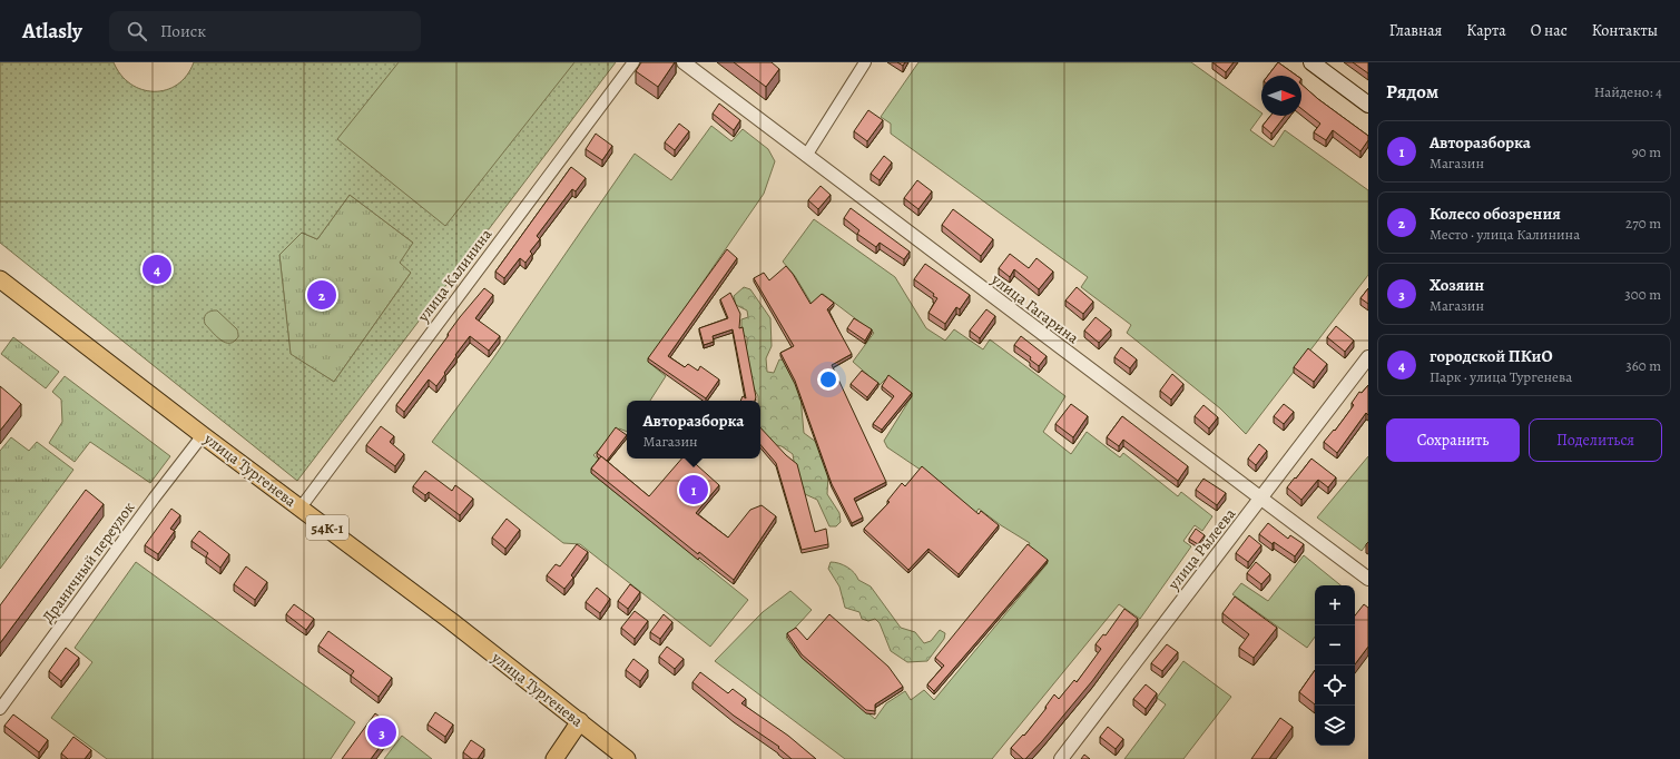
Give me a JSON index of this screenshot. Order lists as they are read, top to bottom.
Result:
{
  "streets": {
    "main road": ["улица Тургенева", "54К-1"],
    "street": [
      "улица Калинина",
      "улица Гагарина",
      "улица Рылеева",
      "Драничный переулок"
    ]
  },
  "crossings": [
    ["улица Калинина", "улица Тургенева"],
    ["улица Гагарина", "улица Рылеева"],
    ["улица Тургенева", "Драничный переулок"]
  ],
  "north": "right",
  "page": {
    "header": "Atlasly",
    "search": "Поиск",
    "nav": [
      "Главная",
      "Карта",
      "О нас",
      "Контакты"
    ],
    "heading": ["Рядом", "Найдено: 4"],
    "list": [
      {
        "mark": "1",
        "name": "Авторазборка",
        "note": "Магазин",
        "value": "90 m"
      },
      {
        "mark": "2",
        "name": "Колесо обозрения",
        "note": "Место · улица Калинина",
        "value": "270 m"
      },
      {
        "mark": "3",
        "name": "Хозяин",
        "note": "Магазин",
        "value": "300 m"
      },
      {
        "mark": "4",
        "name": "городской ПКиО",
        "note": "Парк · улица Тургенева",
        "value": "360 m"
      }
    ],
    "pins": [
      "4",
      "2",
      "1",
      "3"
    ],
    "popup": ["Авторазборка", "Магазин"],
    "buttons": ["Сохранить", "Поделиться"],
    "map_buttons": ["+", "−"]
  }
}
